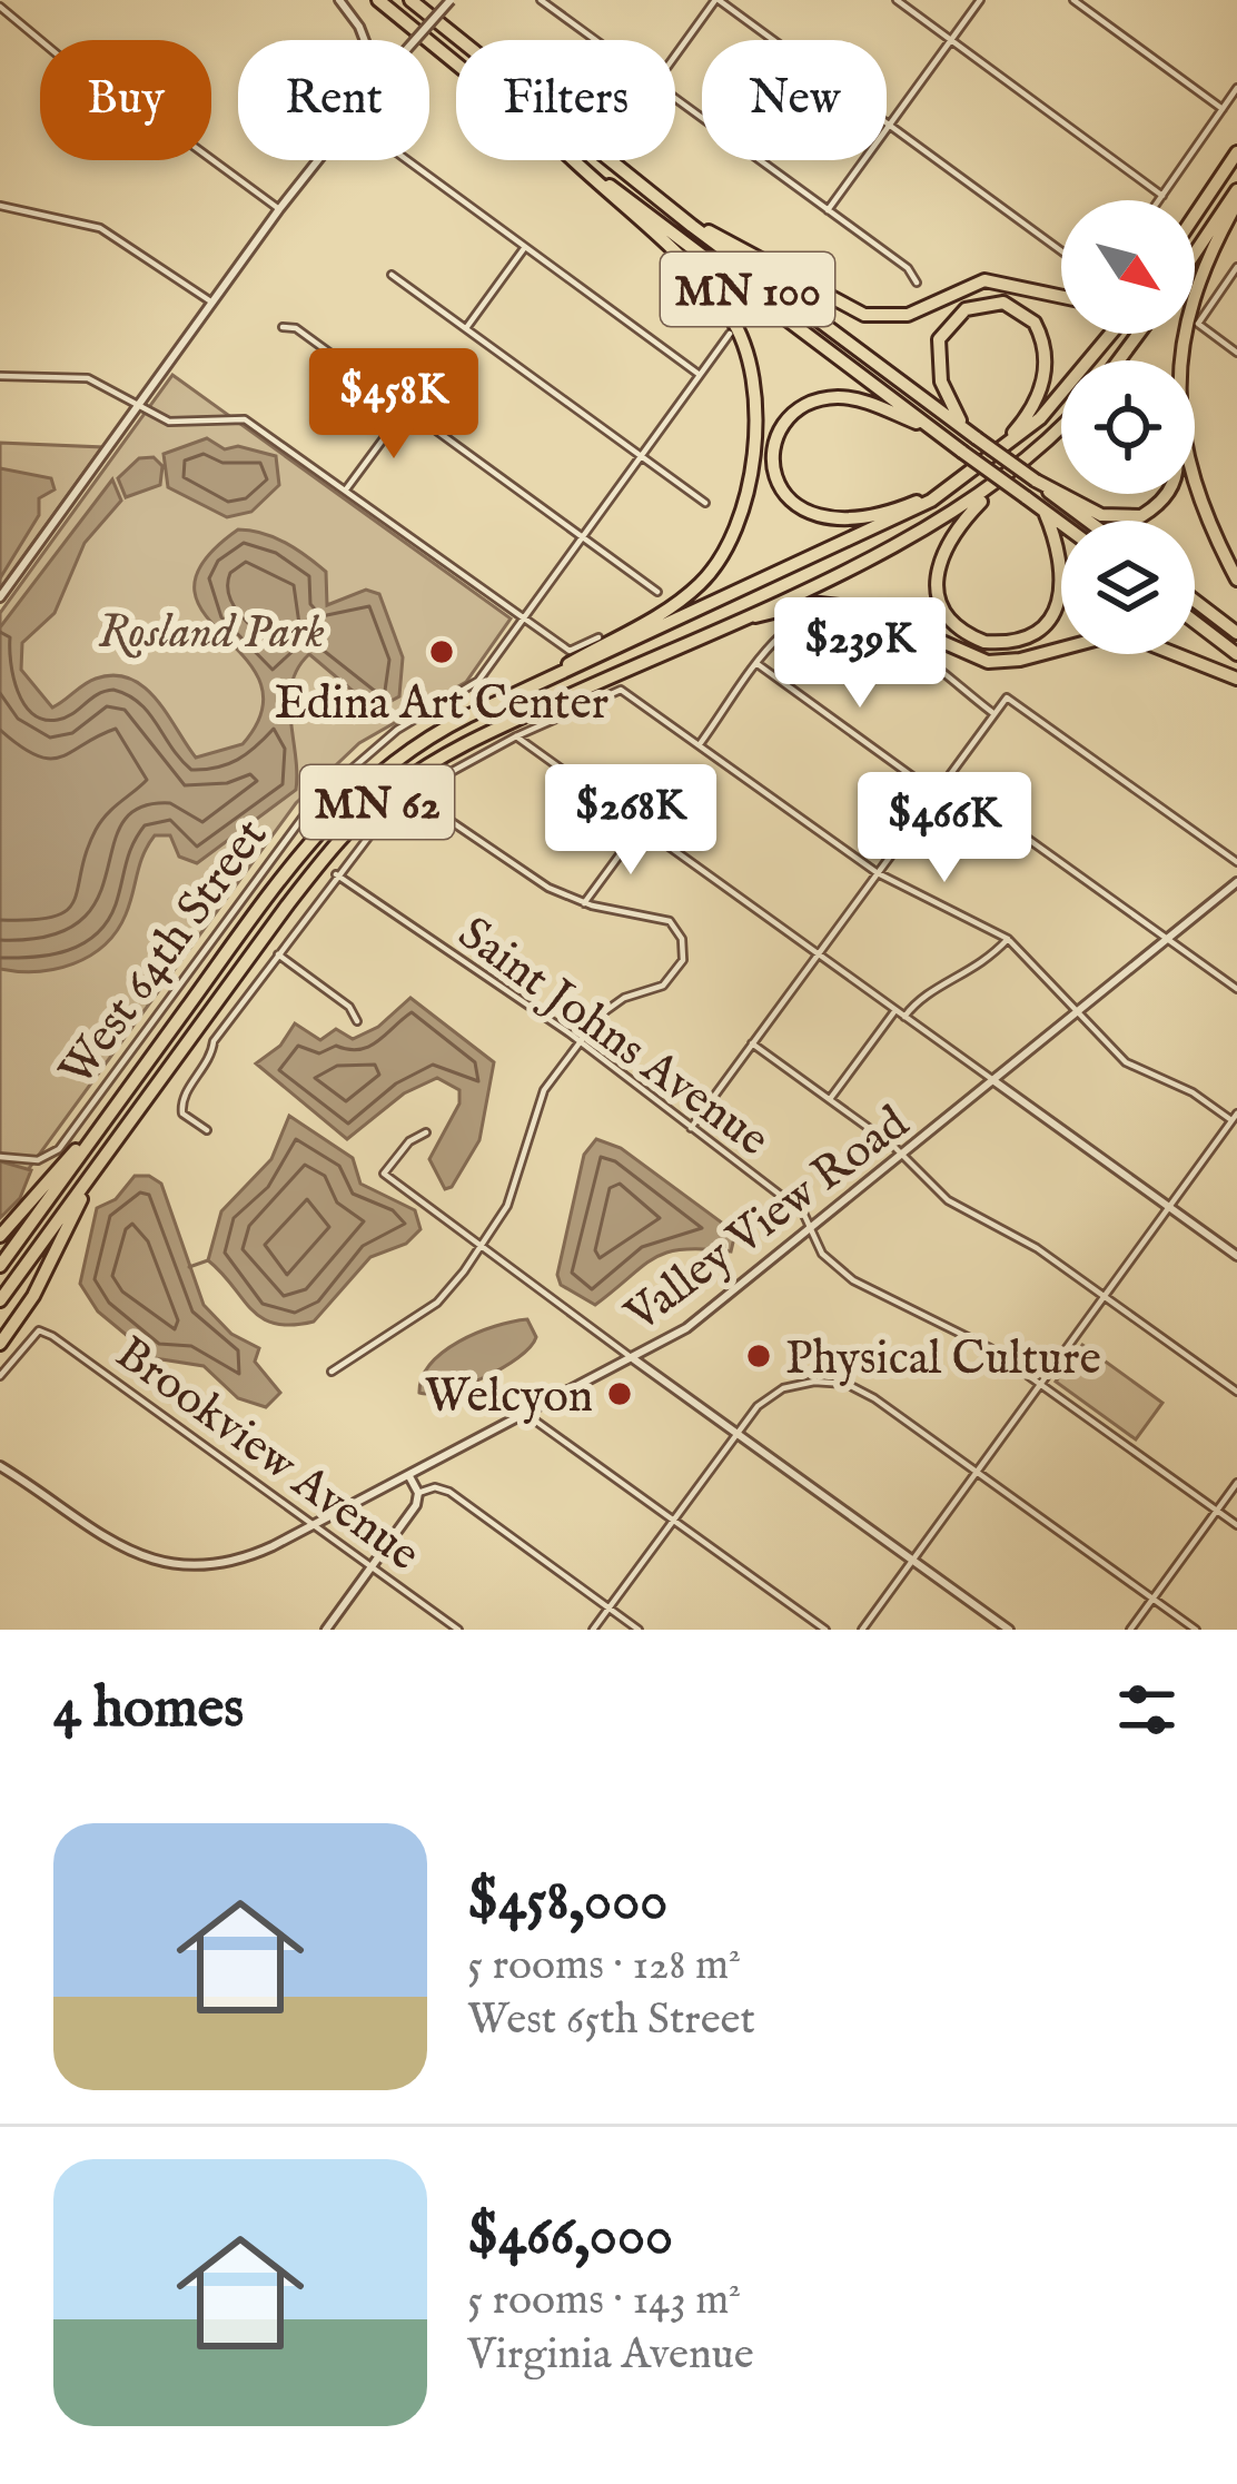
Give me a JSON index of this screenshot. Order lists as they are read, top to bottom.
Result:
{
  "streets": {
    "highway": ["MN 100", "MN 62"],
    "street": [
      "West 64th Street",
      "Saint Johns Avenue",
      "Valley View Road",
      "Brookview Avenue"
    ]
  },
  "crossings": [
    ["West 64th Street", "Saint Johns Avenue"],
    ["Saint Johns Avenue", "Valley View Road"],
    ["Valley View Road", "Brookview Avenue"]
  ],
  "parks": ["Rosland Park"],
  "places": ["Edina Art Center", "Physical Culture", "Welcyon"],
  "north": "bottom right",
  "page": {
    "chip": [
      "Buy",
      "Rent",
      "Filters",
      "New"
    ],
    "price": [
      "$458K",
      "$239K",
      "$268K",
      "$466K"
    ],
    "heading": "4 homes",
    "list": [
      {
        "name": "$458,000",
        "note": "5 rooms · 128 m² · West 65th Street"
      },
      {
        "name": "$466,000",
        "note": "5 rooms · 143 m² · Virginia Avenue"
      }
    ]
  }
}
